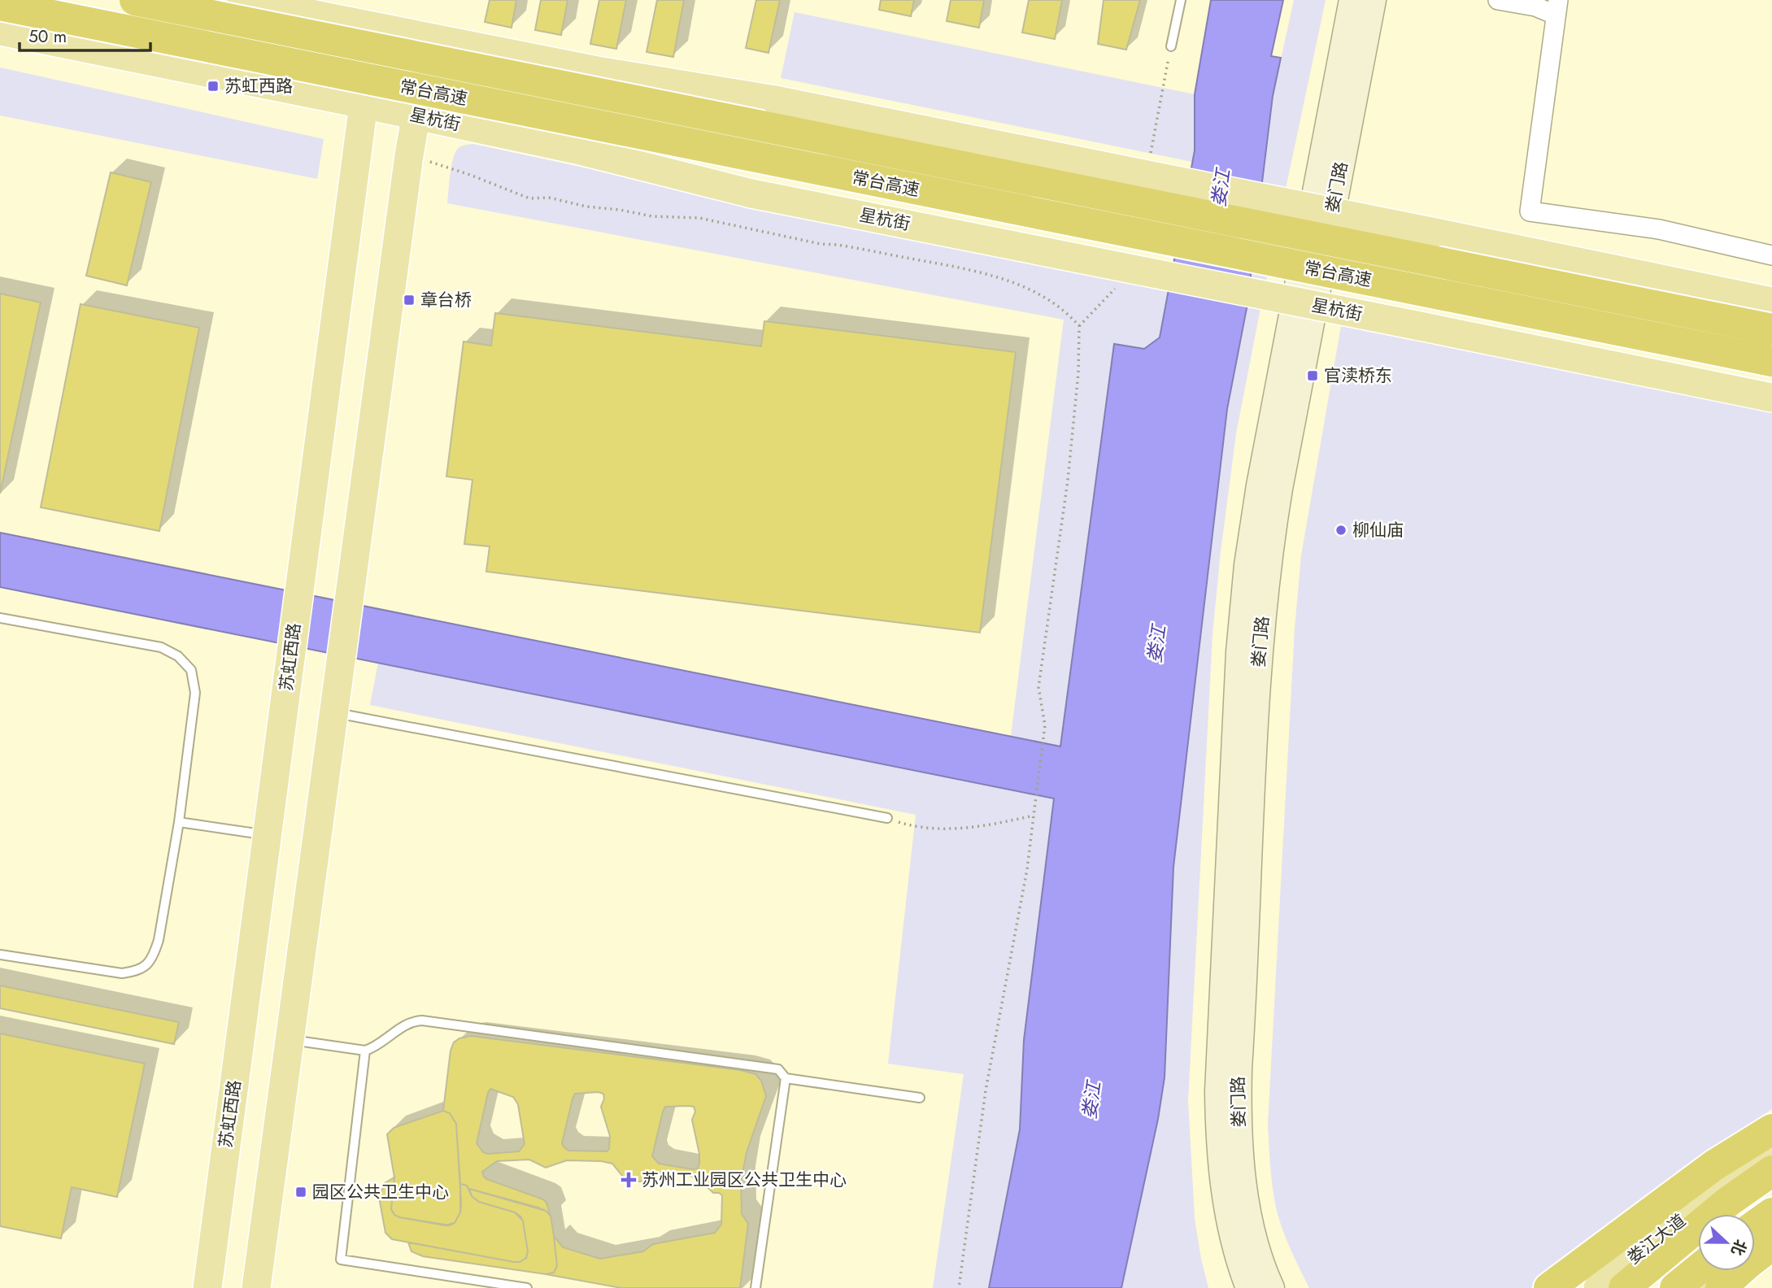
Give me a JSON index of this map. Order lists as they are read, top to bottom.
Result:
{
  "streets": {
    "highway": ["常台高速"],
    "main road": [
      "星杭街",
      "娄门路",
      "苏虹西路",
      "娄江大道"
    ]
  },
  "crossings": [
    ["星杭街", "苏虹西路"]
  ],
  "water": ["娄江"],
  "places": {
    "transit": [
      "苏虹西路",
      "章台桥",
      "官渎桥东",
      "园区公共卫生中心"
    ],
    "other": ["柳仙庙"],
    "health": ["苏州工业园区公共卫生中心"]
  },
  "scale_bar": "50 m",
  "north": "right"
}
